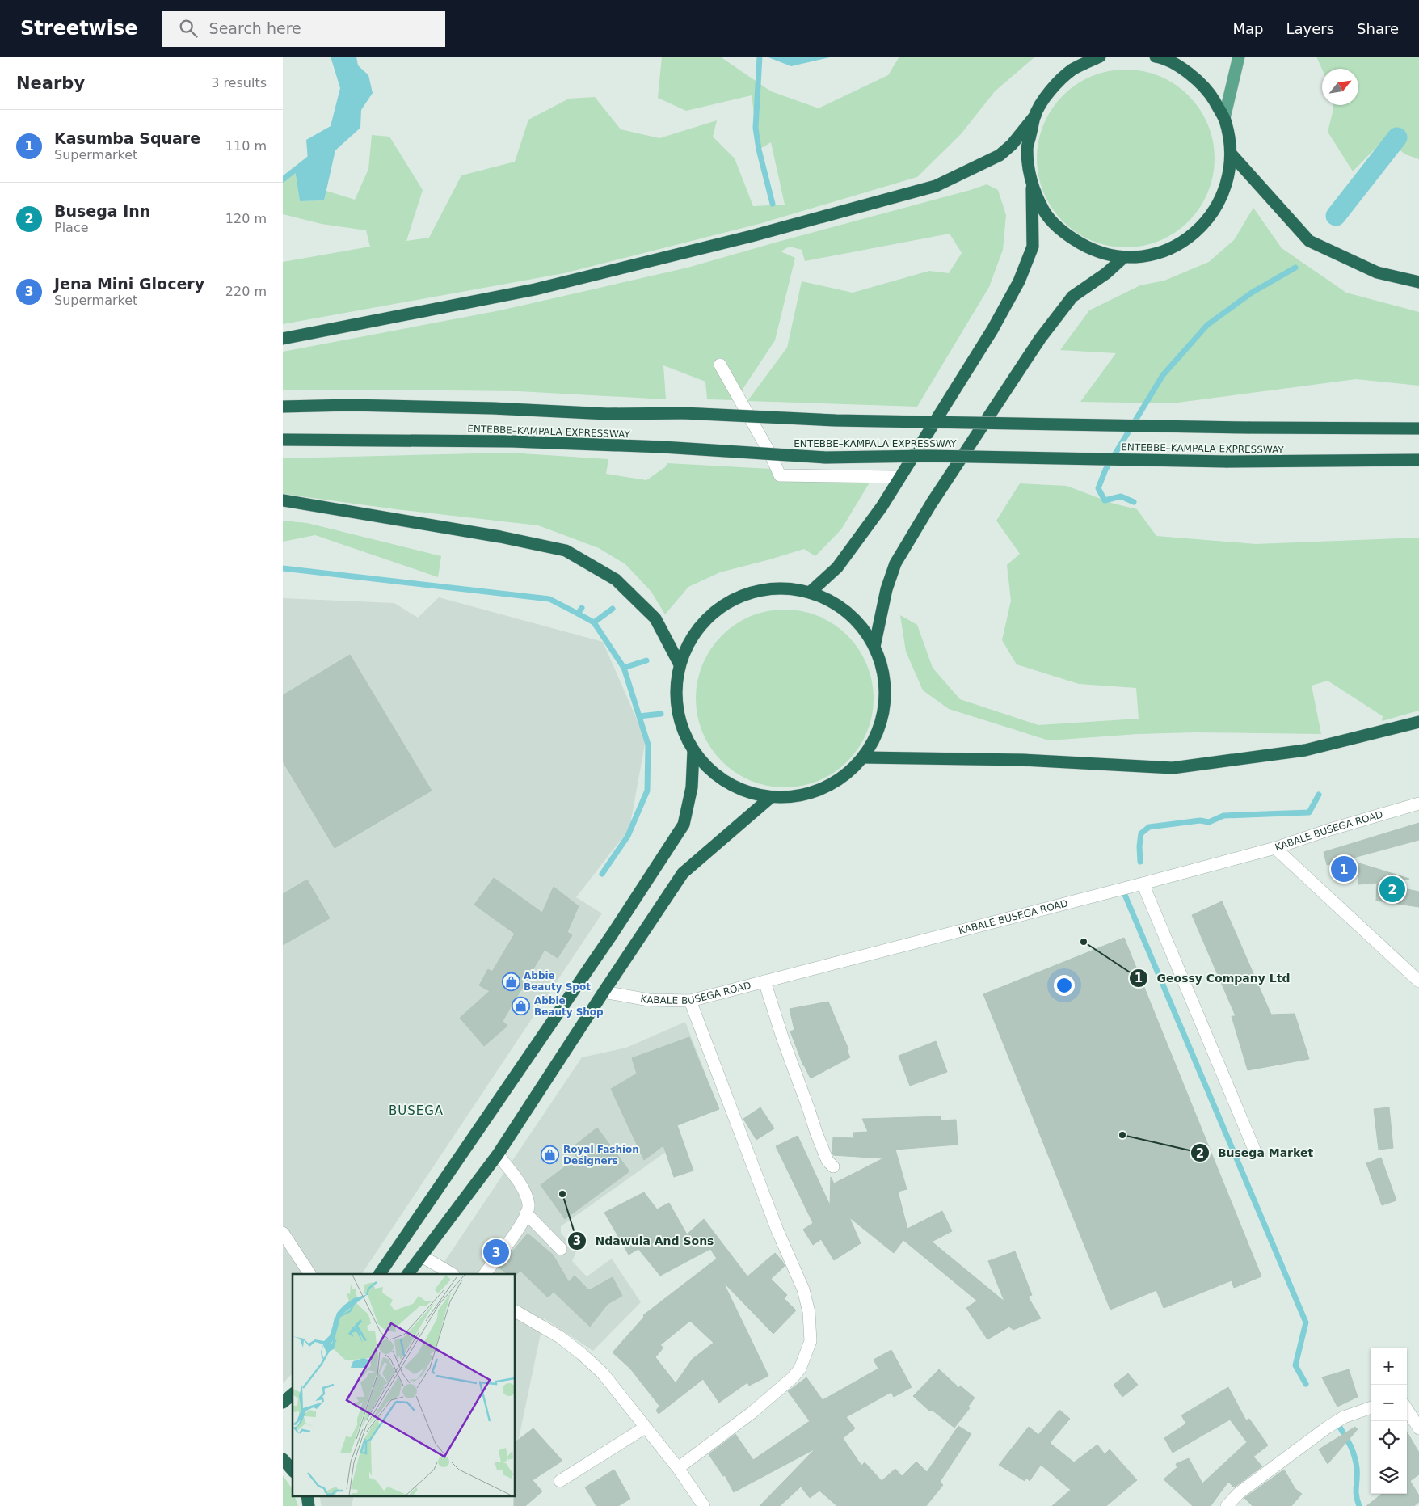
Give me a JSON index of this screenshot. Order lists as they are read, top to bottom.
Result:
{
  "streets": {
    "highway": ["ENTEBBE–KAMPALA EXPRESSWAY"],
    "street": ["KABALE BUSEGA ROAD"]
  },
  "districts": ["BUSEGA"],
  "places": {
    "other": ["Geossy Company Ltd", "Busega Market", "Ndawula And Sons"],
    "shop": ["Abbie Beauty Spot", "Abbie Beauty Shop", "Royal Fashion Designers"]
  },
  "north": "top right",
  "page": {
    "header": "Streetwise",
    "search": "Search here",
    "nav": ["Map", "Layers", "Share"],
    "heading": ["Nearby", "3 results"],
    "list": [
      {
        "mark": "1",
        "name": "Kasumba Square",
        "note": "Supermarket",
        "value": "110 m"
      },
      {
        "mark": "2",
        "name": "Busega Inn",
        "note": "Place",
        "value": "120 m"
      },
      {
        "mark": "3",
        "name": "Jena Mini Glocery",
        "note": "Supermarket",
        "value": "220 m"
      }
    ],
    "pins": ["1", "2", "3"],
    "map_buttons": ["+", "−"]
  }
}
